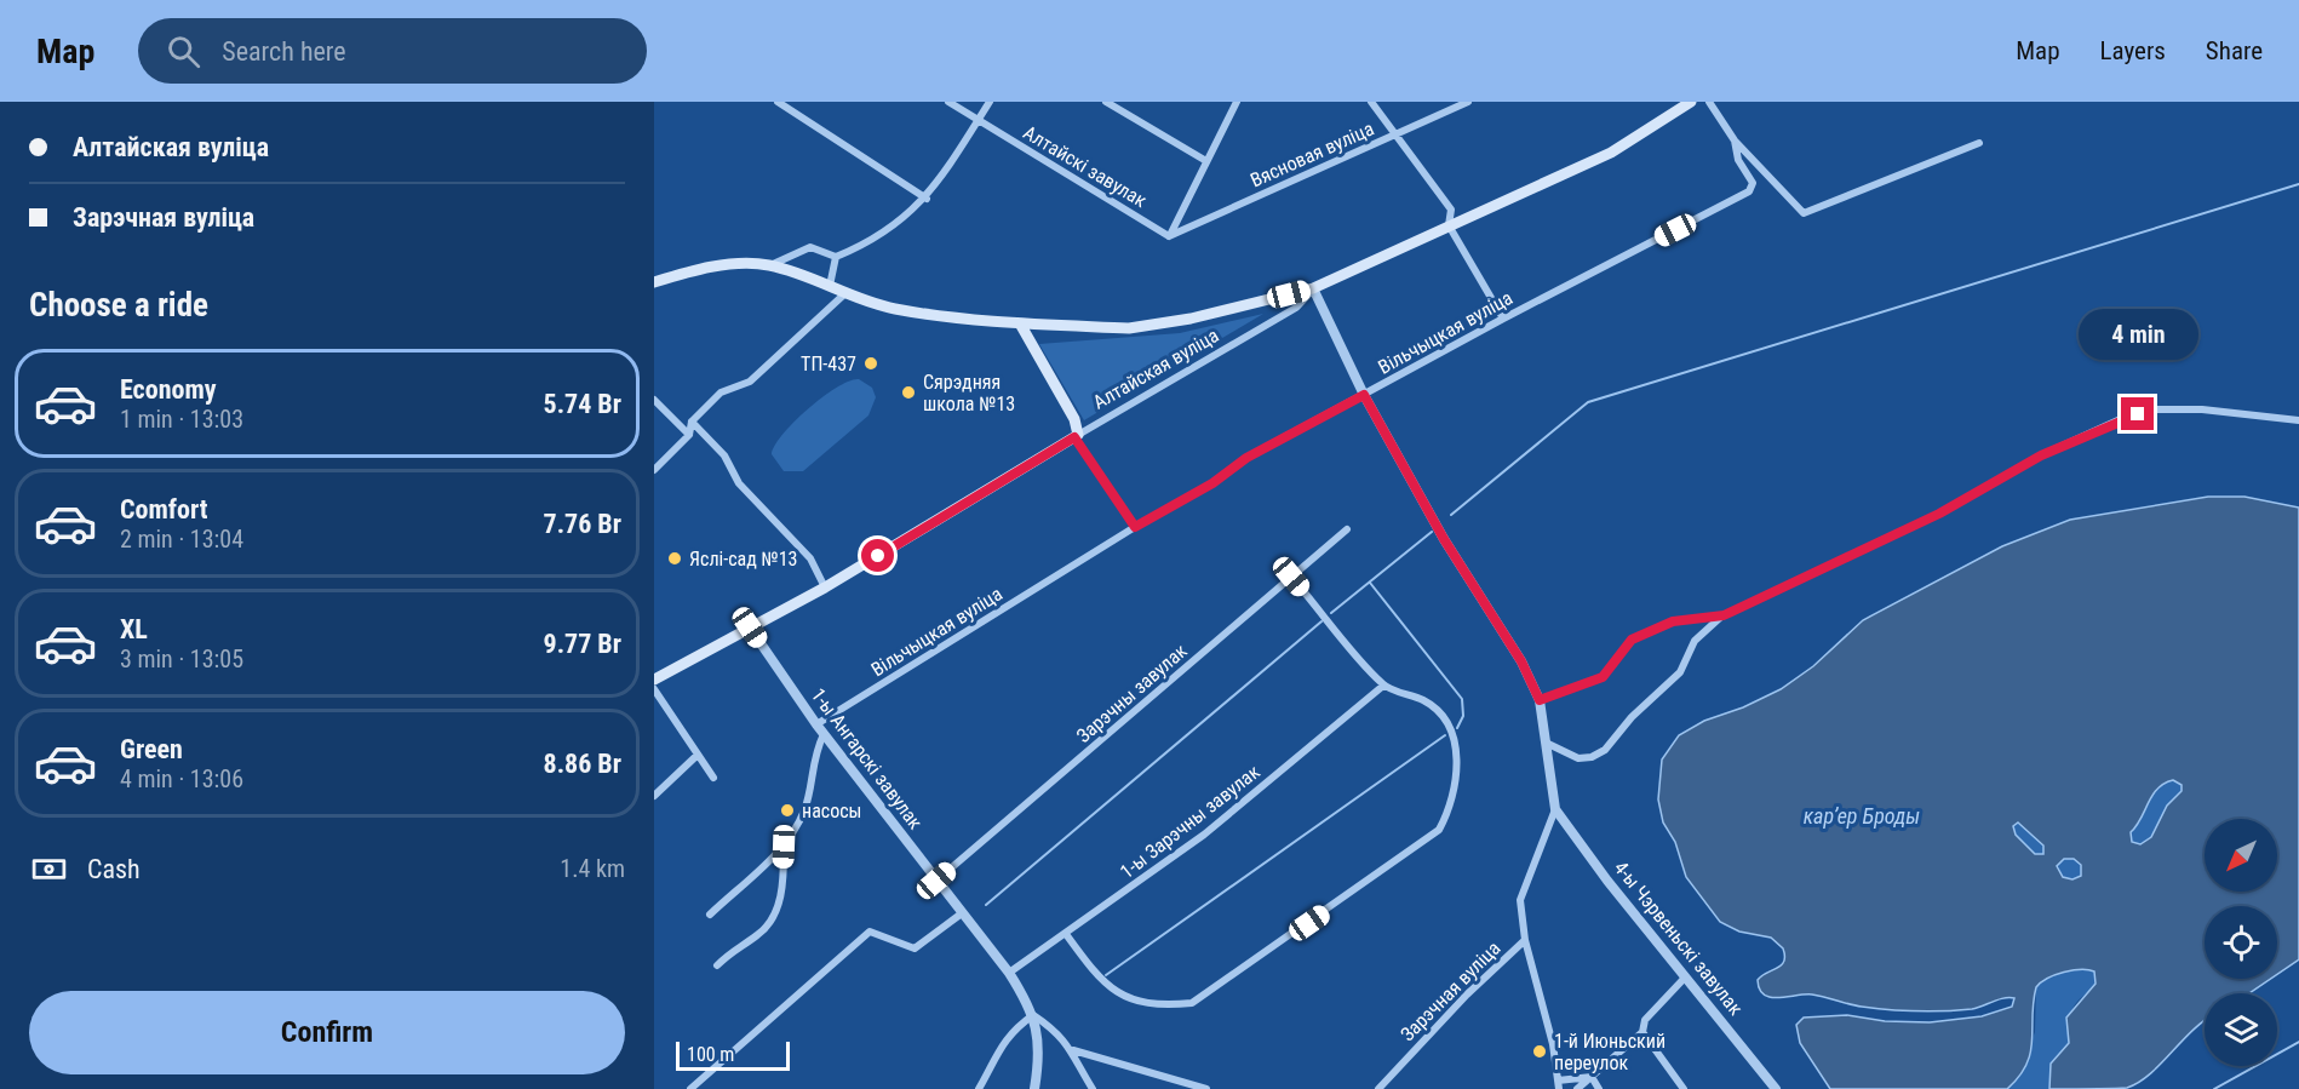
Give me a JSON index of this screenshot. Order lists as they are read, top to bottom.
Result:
{
  "streets": {
    "main road": ["Алтайская вуліца"],
    "street": [
      "Вясновая вуліца",
      "Алтайскі завулак",
      "Вільчыцкая вуліца",
      "Зарэчны завулак",
      "1-ы Ангарскі завулак",
      "1-ы Зарэчны завулак",
      "4-ы Чэрвеньскі завулак",
      "Зарэчная вуліца"
    ]
  },
  "crossings": [
    ["Вясновая вуліца", "Алтайскі завулак"],
    ["Вільчыцкая вуліца", "1-ы Ангарскі завулак"],
    ["Вільчыцкая вуліца", "Зарэчная вуліца"],
    ["Алтайская вуліца", "1-ы Ангарскі завулак"],
    ["Алтайская вуліца", "Зарэчная вуліца"],
    ["Зарэчны завулак", "1-ы Ангарскі завулак"],
    ["1-ы Ангарскі завулак", "1-ы Зарэчны завулак"],
    ["4-ы Чэрвеньскі завулак", "Зарэчная вуліца"]
  ],
  "water": ["карʼер Броды"],
  "places": [
    "ТП-437",
    "Сярэдняя школа №13",
    "Яслі-сад №13",
    "насосы",
    "1-й Июньский переулок"
  ],
  "scale_bar": "100 m",
  "north": "bottom left",
  "page": {
    "header": "Map",
    "search": "Search here",
    "nav": ["Map", "Layers", "Share"],
    "banner": ["Алтайская вуліца", "Зарэчная вуліца"],
    "heading": "Choose a ride",
    "bubble": "4 min",
    "list": [
      {
        "name": "Economy",
        "note": "1 min · 13:03",
        "value": "5.74 Br"
      },
      {
        "name": "Comfort",
        "note": "2 min · 13:04",
        "value": "7.76 Br"
      },
      {
        "name": "XL",
        "note": "3 min · 13:05",
        "value": "9.77 Br"
      },
      {
        "name": "Green",
        "note": "4 min · 13:06",
        "value": "8.86 Br"
      }
    ],
    "pay": ["Cash", "1.4 km"],
    "buttons": "Confirm",
    "scale": "100 m"
  }
}
